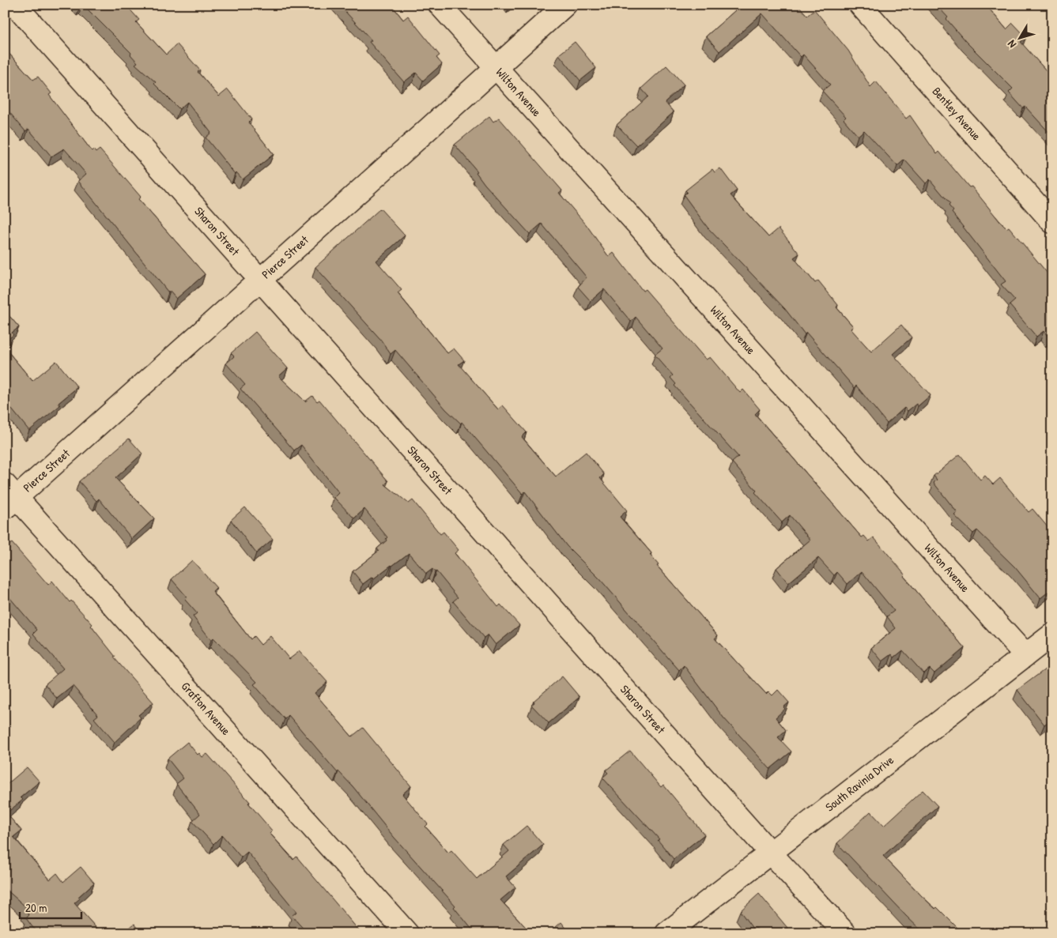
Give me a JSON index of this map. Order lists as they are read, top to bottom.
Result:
{
  "streets": {
    "street": [
      "Wilton Avenue",
      "Bentley Avenue",
      "Sharon Street",
      "Pierce Street",
      "Grafton Avenue",
      "South Ravinia Drive"
    ]
  },
  "crossings": [
    ["Wilton Avenue", "Pierce Street"],
    ["Wilton Avenue", "South Ravinia Drive"],
    ["Sharon Street", "Pierce Street"],
    ["Sharon Street", "South Ravinia Drive"],
    ["Pierce Street", "Grafton Avenue"]
  ],
  "scale_bar": "20 m",
  "north": "bottom left"
}
